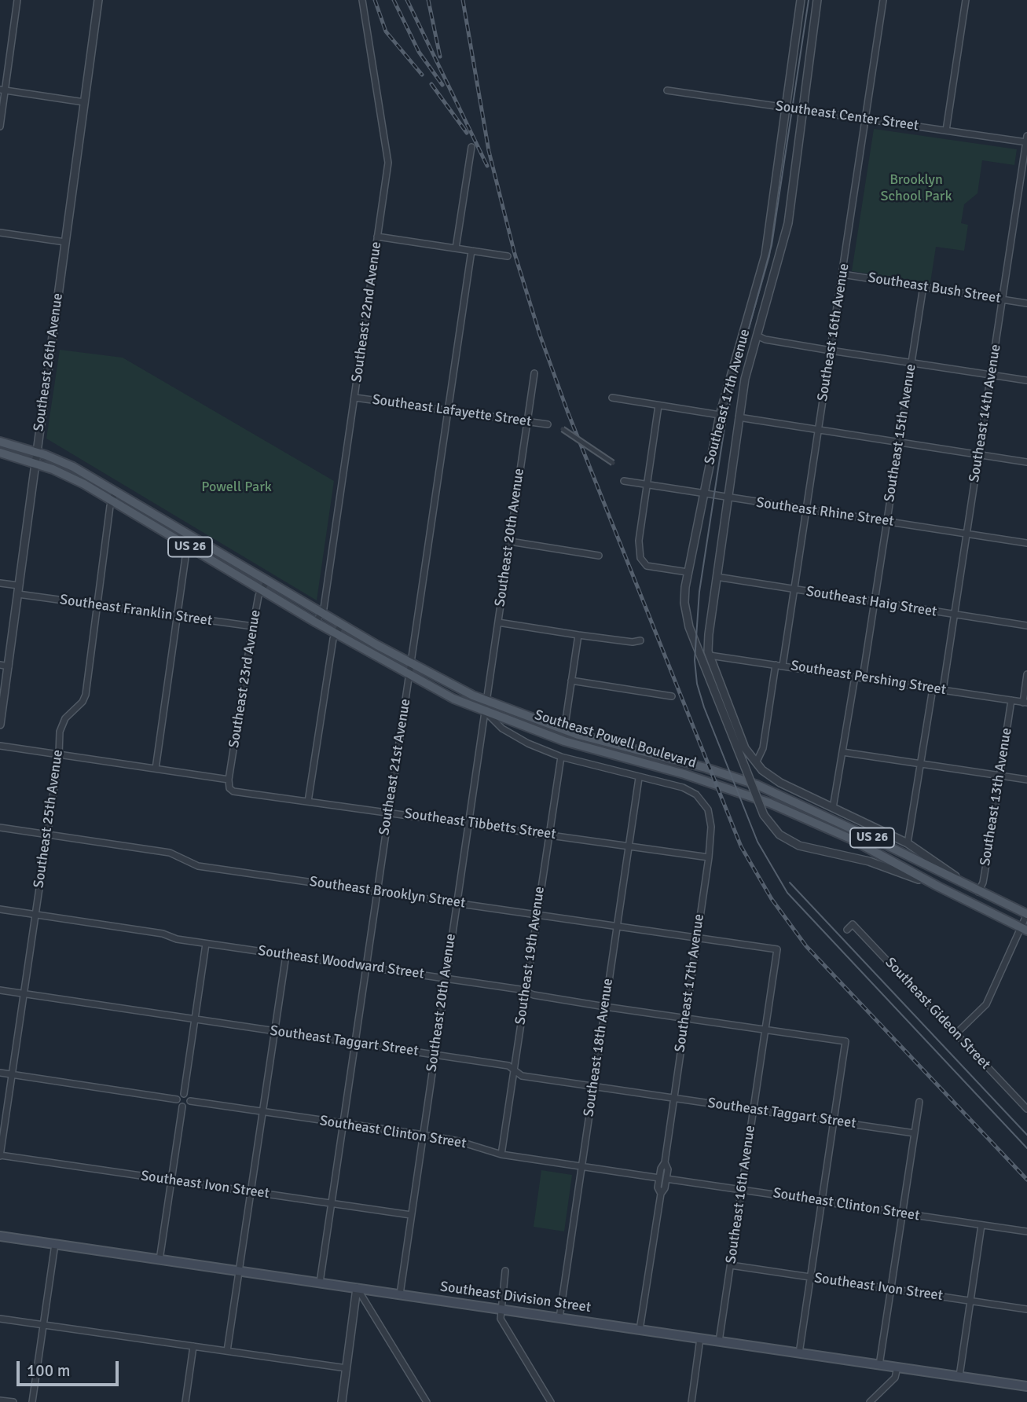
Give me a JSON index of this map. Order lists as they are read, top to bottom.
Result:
{
  "streets": {
    "main road": ["US 26", "Southeast Powell Boulevard", "Southeast Division Street"],
    "street": [
      "Southeast Center Street",
      "Southeast Bush Street",
      "Southeast 22nd Avenue",
      "Southeast 16th Avenue",
      "Southeast 26th Avenue",
      "Southeast 17th Avenue",
      "Southeast Lafayette Street",
      "Southeast 14th Avenue",
      "Southeast 15th Avenue",
      "Southeast Rhine Street",
      "Southeast 20th Avenue",
      "Southeast Haig Street",
      "Southeast Franklin Street",
      "Southeast Pershing Street",
      "Southeast 23rd Avenue",
      "Southeast 21st Avenue",
      "Southeast 13th Avenue",
      "Southeast 25th Avenue",
      "Southeast Tibbetts Street",
      "Southeast Brooklyn Street",
      "Southeast 19th Avenue",
      "Southeast Woodward Street",
      "Southeast Gideon Street",
      "Southeast Taggart Street",
      "Southeast 18th Avenue",
      "Southeast Clinton Street",
      "Southeast Ivon Street"
    ]
  },
  "crossings": [
    ["Southeast Center Street", "Southeast 16th Avenue"],
    ["Southeast Center Street", "Southeast 17th Avenue"],
    ["Southeast Center Street", "Southeast 14th Avenue"],
    ["Southeast Bush Street", "Southeast 16th Avenue"],
    ["Southeast Bush Street", "Southeast 14th Avenue"],
    ["Southeast Bush Street", "Southeast 15th Avenue"],
    ["Southeast 22nd Avenue", "Southeast Lafayette Street"],
    ["Southeast 22nd Avenue", "Southeast Powell Boulevard"],
    ["Southeast 16th Avenue", "Southeast 17th Avenue"],
    ["Southeast 16th Avenue", "Southeast Rhine Street"],
    ["Southeast 16th Avenue", "Southeast Haig Street"],
    ["Southeast 16th Avenue", "Southeast Pershing Street"],
    ["Southeast 16th Avenue", "Southeast Brooklyn Street"],
    ["Southeast 16th Avenue", "Southeast Woodward Street"],
    ["Southeast 16th Avenue", "Southeast Taggart Street"],
    ["Southeast 16th Avenue", "Southeast Clinton Street"],
    ["Southeast 16th Avenue", "Southeast Ivon Street"],
    ["Southeast 16th Avenue", "Southeast Division Street"],
    ["Southeast 26th Avenue", "Southeast Franklin Street"],
    ["Southeast 26th Avenue", "Southeast Powell Boulevard"],
    ["Southeast 17th Avenue", "Southeast Rhine Street"],
    ["Southeast 17th Avenue", "Southeast Haig Street"],
    ["Southeast 17th Avenue", "Southeast Pershing Street"],
    ["Southeast 17th Avenue", "Southeast Powell Boulevard"],
    ["Southeast 17th Avenue", "Southeast Tibbetts Street"],
    ["Southeast 17th Avenue", "Southeast Brooklyn Street"],
    ["Southeast 17th Avenue", "Southeast Woodward Street"],
    ["Southeast 17th Avenue", "Southeast Taggart Street"],
    ["Southeast 17th Avenue", "Southeast 18th Avenue"],
    ["Southeast 17th Avenue", "Southeast Clinton Street"],
    ["Southeast 17th Avenue", "Southeast Division Street"],
    ["Southeast Lafayette Street", "Southeast 20th Avenue"],
    ["Southeast Lafayette Street", "Southeast 21st Avenue"],
    ["Southeast 14th Avenue", "Southeast Rhine Street"],
    ["Southeast 14th Avenue", "Southeast Haig Street"],
    ["Southeast 14th Avenue", "Southeast Pershing Street"],
    ["Southeast 15th Avenue", "Southeast Rhine Street"],
    ["Southeast 15th Avenue", "Southeast Haig Street"],
    ["Southeast 15th Avenue", "Southeast Pershing Street"],
    ["Southeast 20th Avenue", "Southeast Powell Boulevard"],
    ["Southeast 20th Avenue", "Southeast Tibbetts Street"],
    ["Southeast 20th Avenue", "Southeast Brooklyn Street"],
    ["Southeast 20th Avenue", "Southeast Woodward Street"],
    ["Southeast 20th Avenue", "Southeast Taggart Street"],
    ["Southeast 20th Avenue", "Southeast Clinton Street"],
    ["Southeast 20th Avenue", "Southeast Ivon Street"],
    ["Southeast 20th Avenue", "Southeast Division Street"],
    ["Southeast Franklin Street", "Southeast 23rd Avenue"],
    ["Southeast Franklin Street", "Southeast 25th Avenue"],
    ["Southeast Pershing Street", "Southeast 13th Avenue"],
    ["Southeast 23rd Avenue", "Southeast Powell Boulevard"],
    ["Southeast 23rd Avenue", "Southeast Tibbetts Street"],
    ["Southeast Powell Boulevard", "Southeast 21st Avenue"],
    ["Southeast Powell Boulevard", "Southeast 13th Avenue"],
    ["Southeast Powell Boulevard", "Southeast 25th Avenue"],
    ["Southeast 21st Avenue", "Southeast Tibbetts Street"],
    ["Southeast 21st Avenue", "Southeast Brooklyn Street"],
    ["Southeast 21st Avenue", "Southeast Woodward Street"],
    ["Southeast 21st Avenue", "Southeast Taggart Street"],
    ["Southeast 21st Avenue", "Southeast Clinton Street"],
    ["Southeast 21st Avenue", "Southeast Ivon Street"],
    ["Southeast 21st Avenue", "Southeast Division Street"],
    ["Southeast 25th Avenue", "Southeast Tibbetts Street"],
    ["Southeast 25th Avenue", "Southeast Brooklyn Street"],
    ["Southeast 25th Avenue", "Southeast Woodward Street"],
    ["Southeast 25th Avenue", "Southeast Taggart Street"],
    ["Southeast 25th Avenue", "Southeast Ivon Street"],
    ["Southeast Tibbetts Street", "Southeast 19th Avenue"],
    ["Southeast Tibbetts Street", "Southeast 18th Avenue"],
    ["Southeast Brooklyn Street", "Southeast 19th Avenue"],
    ["Southeast Brooklyn Street", "Southeast 18th Avenue"],
    ["Southeast 19th Avenue", "Southeast Woodward Street"],
    ["Southeast 19th Avenue", "Southeast Taggart Street"],
    ["Southeast 19th Avenue", "Southeast Clinton Street"],
    ["Southeast Woodward Street", "Southeast Taggart Street"],
    ["Southeast Woodward Street", "Southeast 18th Avenue"],
    ["Southeast Taggart Street", "Southeast 18th Avenue"],
    ["Southeast 18th Avenue", "Southeast Clinton Street"],
    ["Southeast 18th Avenue", "Southeast Division Street"]
  ],
  "parks": ["Brooklyn School Park", "Powell Park"],
  "scale_bar": "100 m"
}
